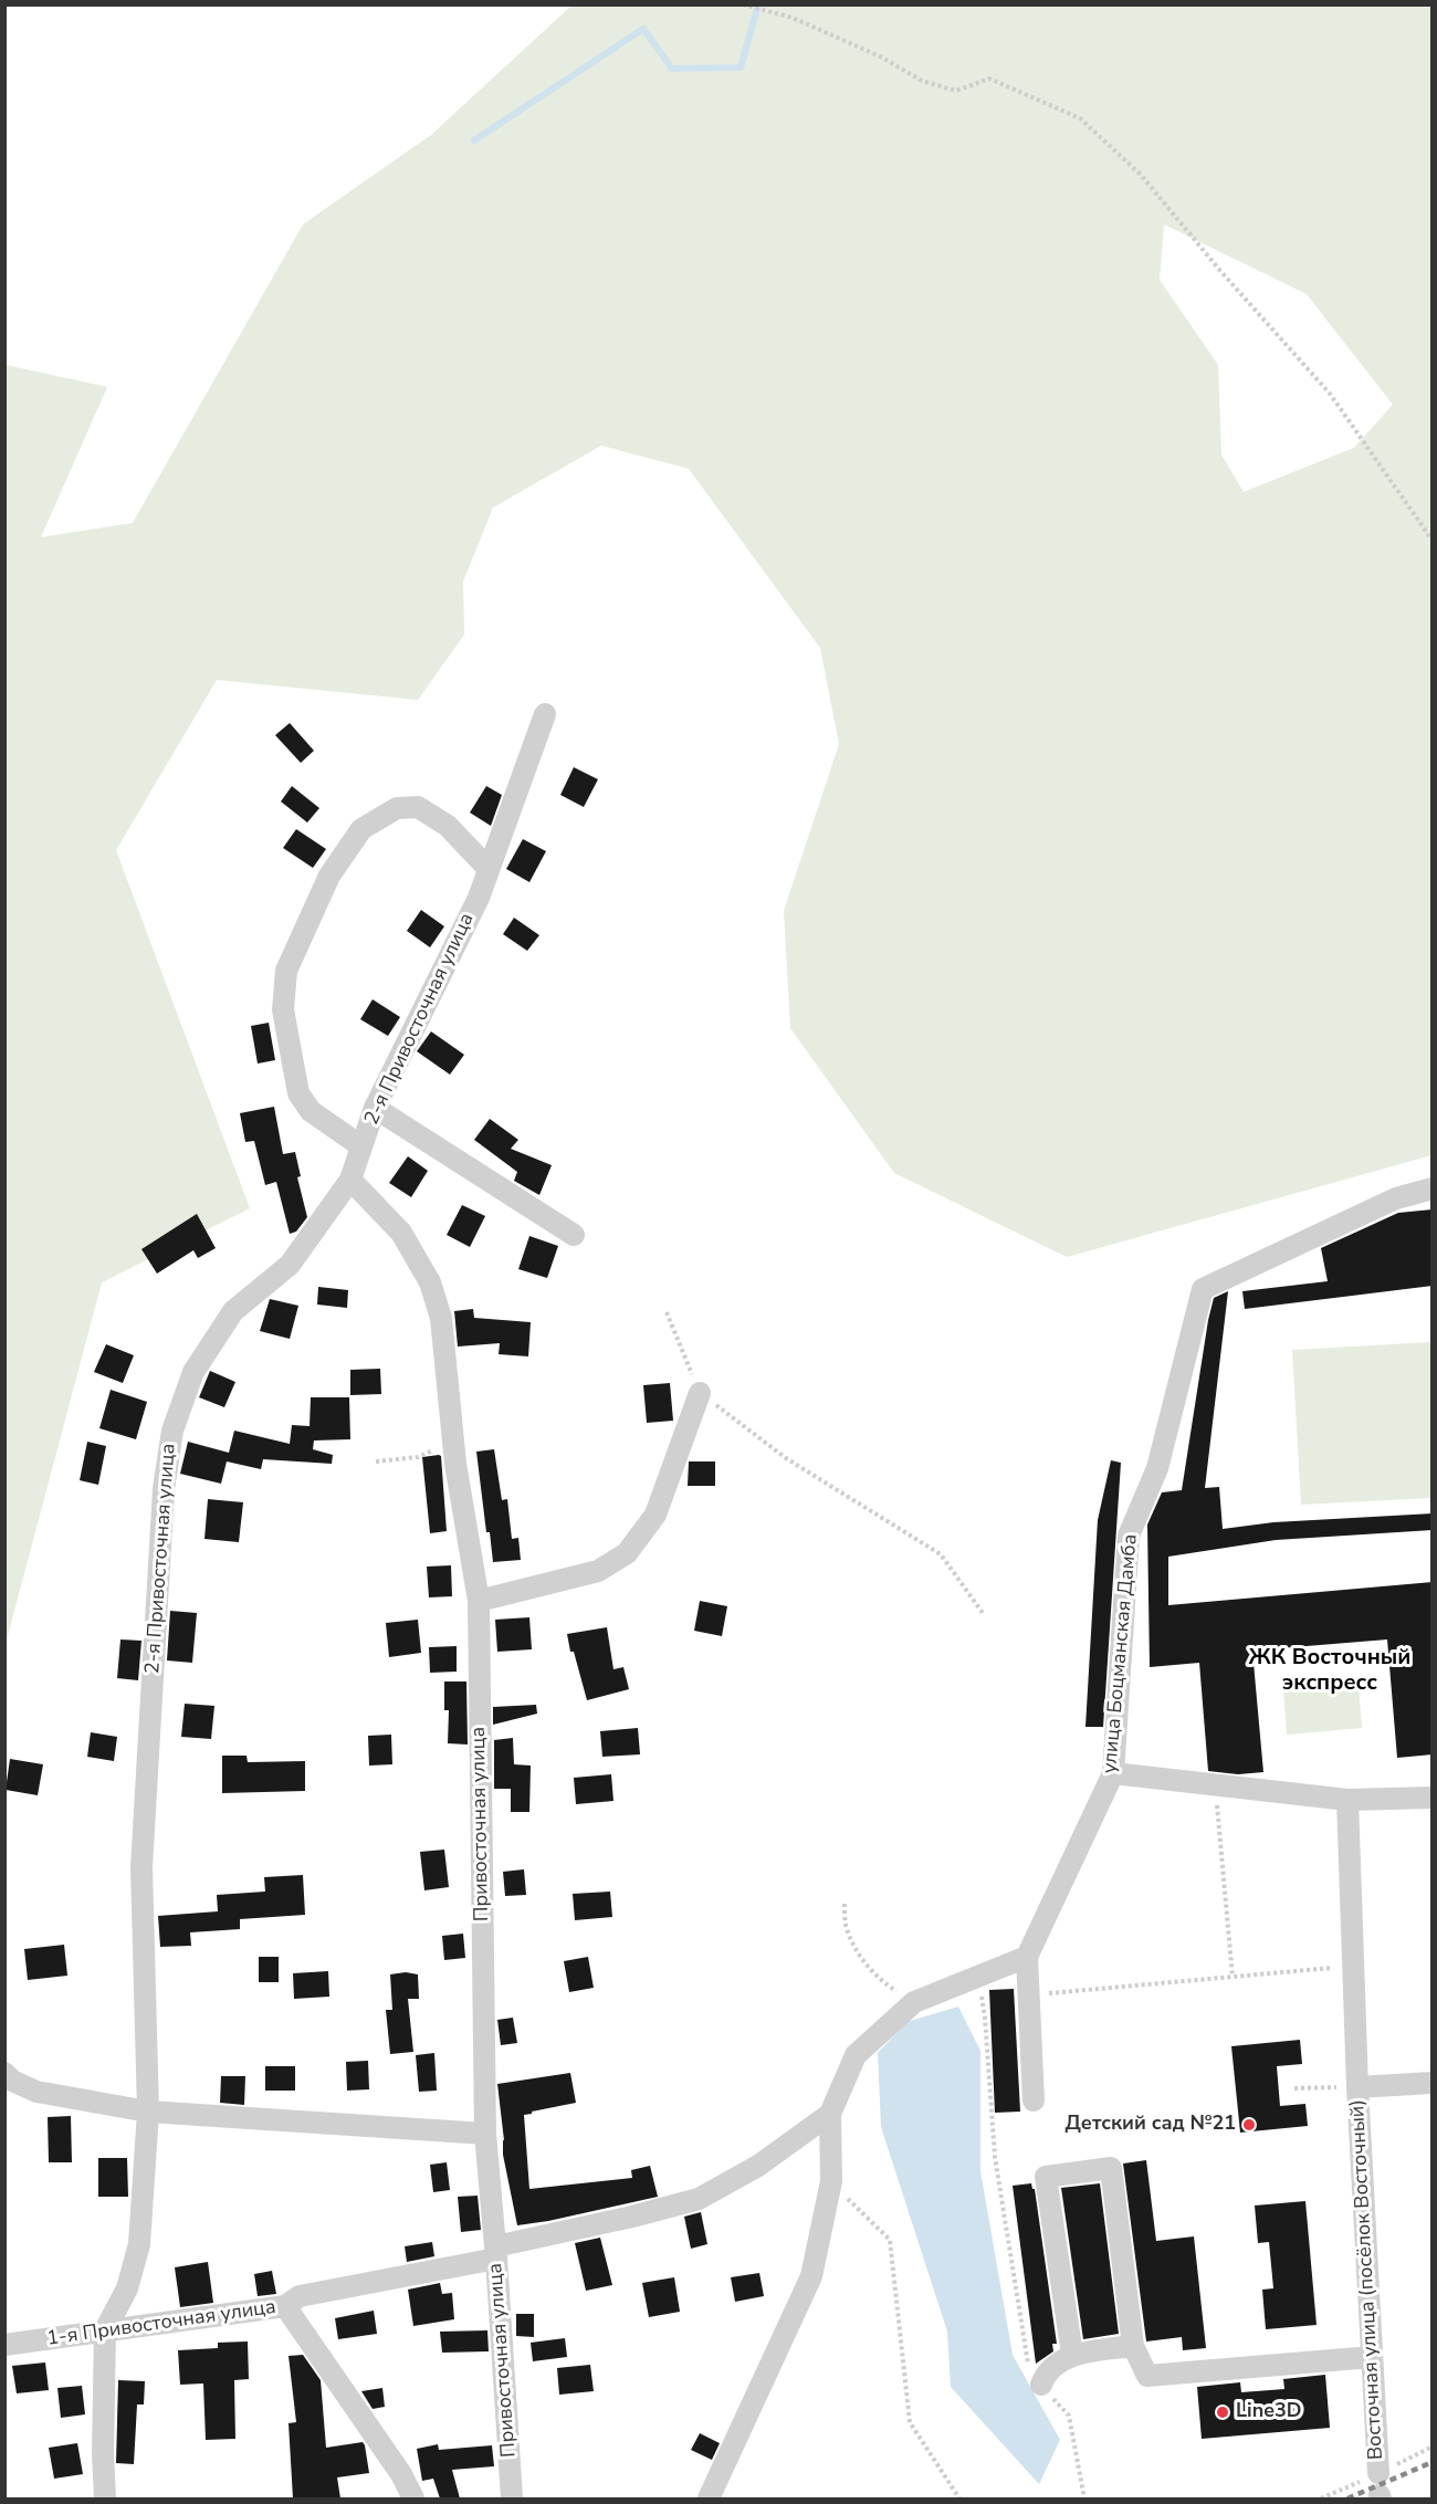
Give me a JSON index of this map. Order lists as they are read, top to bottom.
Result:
{
  "streets": {
    "street": [
      "2-я Привосточная улица",
      "улица Боцманская Дамба",
      "Привосточная улица",
      "Восточная улица (посёлок Восточный)",
      "1-я Привосточная улица"
    ]
  },
  "crossings": [
    ["2-я Привосточная улица", "Привосточная улица"],
    ["2-я Привосточная улица", "1-я Привосточная улица"]
  ],
  "districts": ["ЖК Восточный экспресс"],
  "places": ["Детский сад №21", "Line3D"]
}
